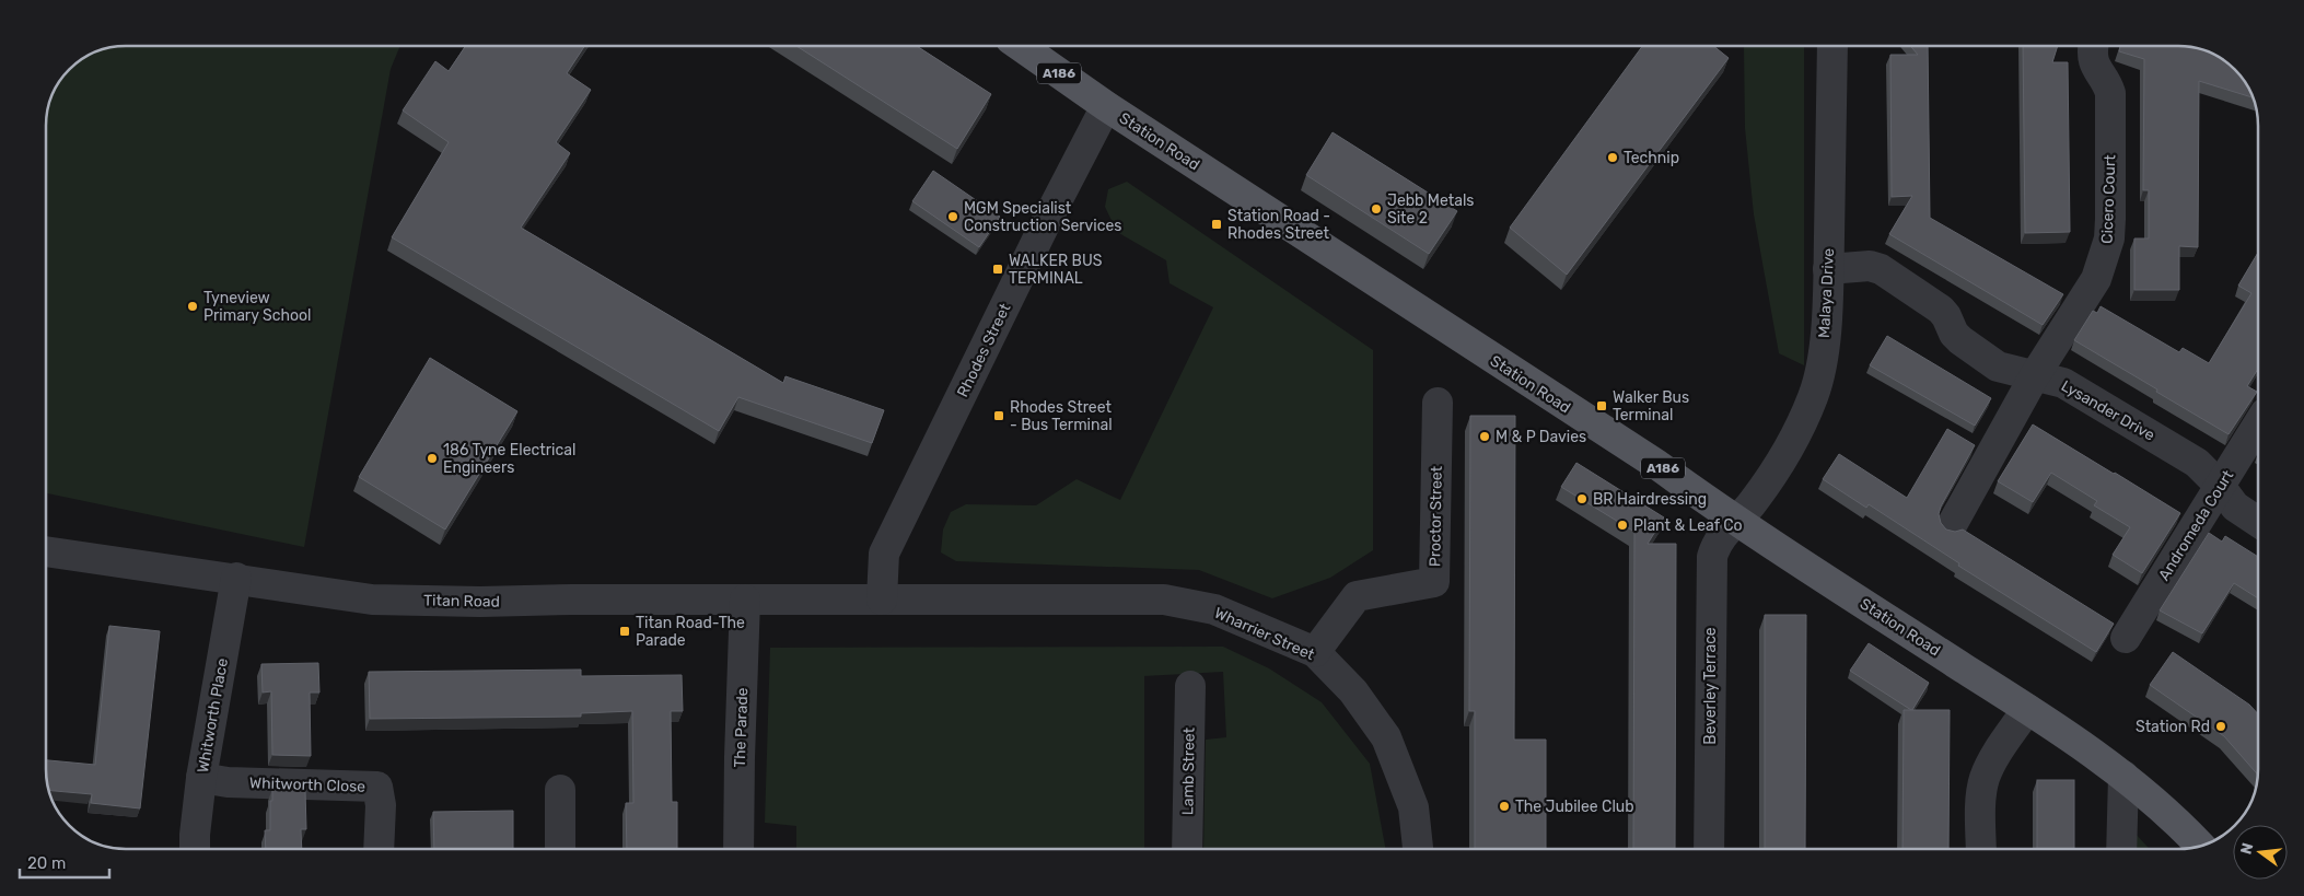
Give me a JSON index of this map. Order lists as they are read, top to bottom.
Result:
{
  "streets": {
    "main road": ["A186", "Station Road"],
    "street": [
      "Cicero Court",
      "Malaya Drive",
      "Rhodes Street",
      "Lysander Drive",
      "Proctor Street",
      "Andromeda Court",
      "Titan Road",
      "Wharrier Street",
      "Beverley Terrace",
      "Whitworth Place",
      "The Parade",
      "Lamb Street",
      "Whitworth Close"
    ]
  },
  "crossings": [
    ["Station Road", "Malaya Drive"],
    ["Station Road", "Rhodes Street"],
    ["Station Road", "Beverley Terrace"],
    ["Cicero Court", "Lysander Drive"],
    ["Malaya Drive", "Lysander Drive"],
    ["Malaya Drive", "Beverley Terrace"],
    ["Rhodes Street", "Titan Road"],
    ["Rhodes Street", "Wharrier Street"],
    ["Lysander Drive", "Andromeda Court"],
    ["Proctor Street", "Wharrier Street"],
    ["Titan Road", "Wharrier Street"],
    ["Titan Road", "Whitworth Place"],
    ["Titan Road", "The Parade"],
    ["Whitworth Place", "Whitworth Close"]
  ],
  "places": {
    "other": [
      "Technip",
      "Jebb Metals Site 2",
      "MGM Specialist Construction Services",
      "Tyneview Primary School",
      "M & P Davies",
      "186 Tyne Electrical Engineers",
      "BR Hairdressing",
      "Plant & Leaf Co",
      "Station Rd",
      "The Jubilee Club"
    ],
    "transit": [
      "Station Road - Rhodes Street",
      "WALKER BUS TERMINAL",
      "Walker Bus Terminal",
      "Rhodes Street - Bus Terminal",
      "Titan Road-The Parade"
    ]
  },
  "scale_bar": "20 m",
  "north": "left"
}
